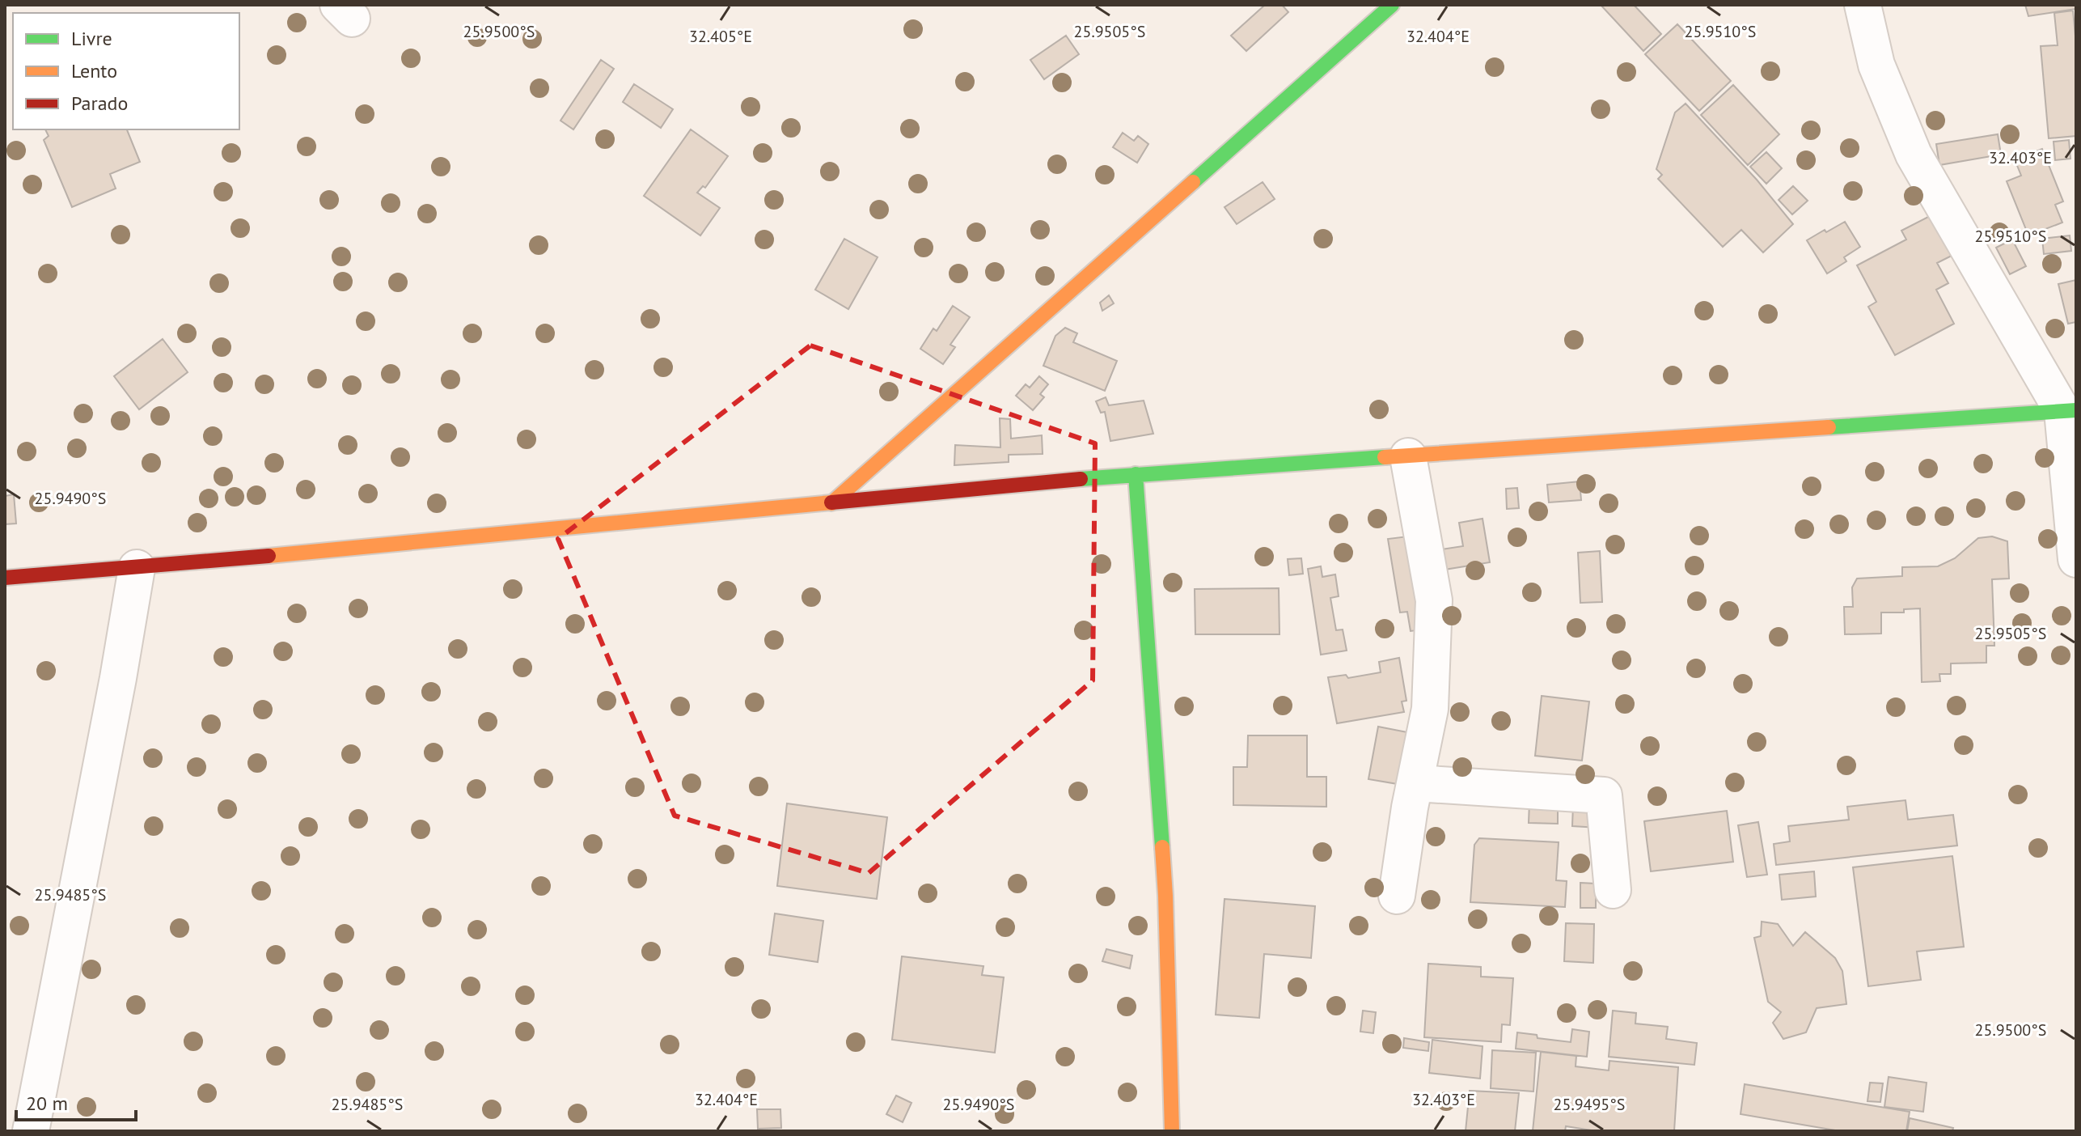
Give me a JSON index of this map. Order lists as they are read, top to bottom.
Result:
{
  "legend": ["Livre", "Lento", "Parado"],
  "scale_bar": "20 m",
  "coordinates": [
    "25.9500°S",
    "25.9505°S",
    "25.9510°S",
    "32.405°E",
    "32.404°E",
    "32.403°E",
    "25.9490°S",
    "25.9485°S",
    "25.9495°S"
  ]
}
